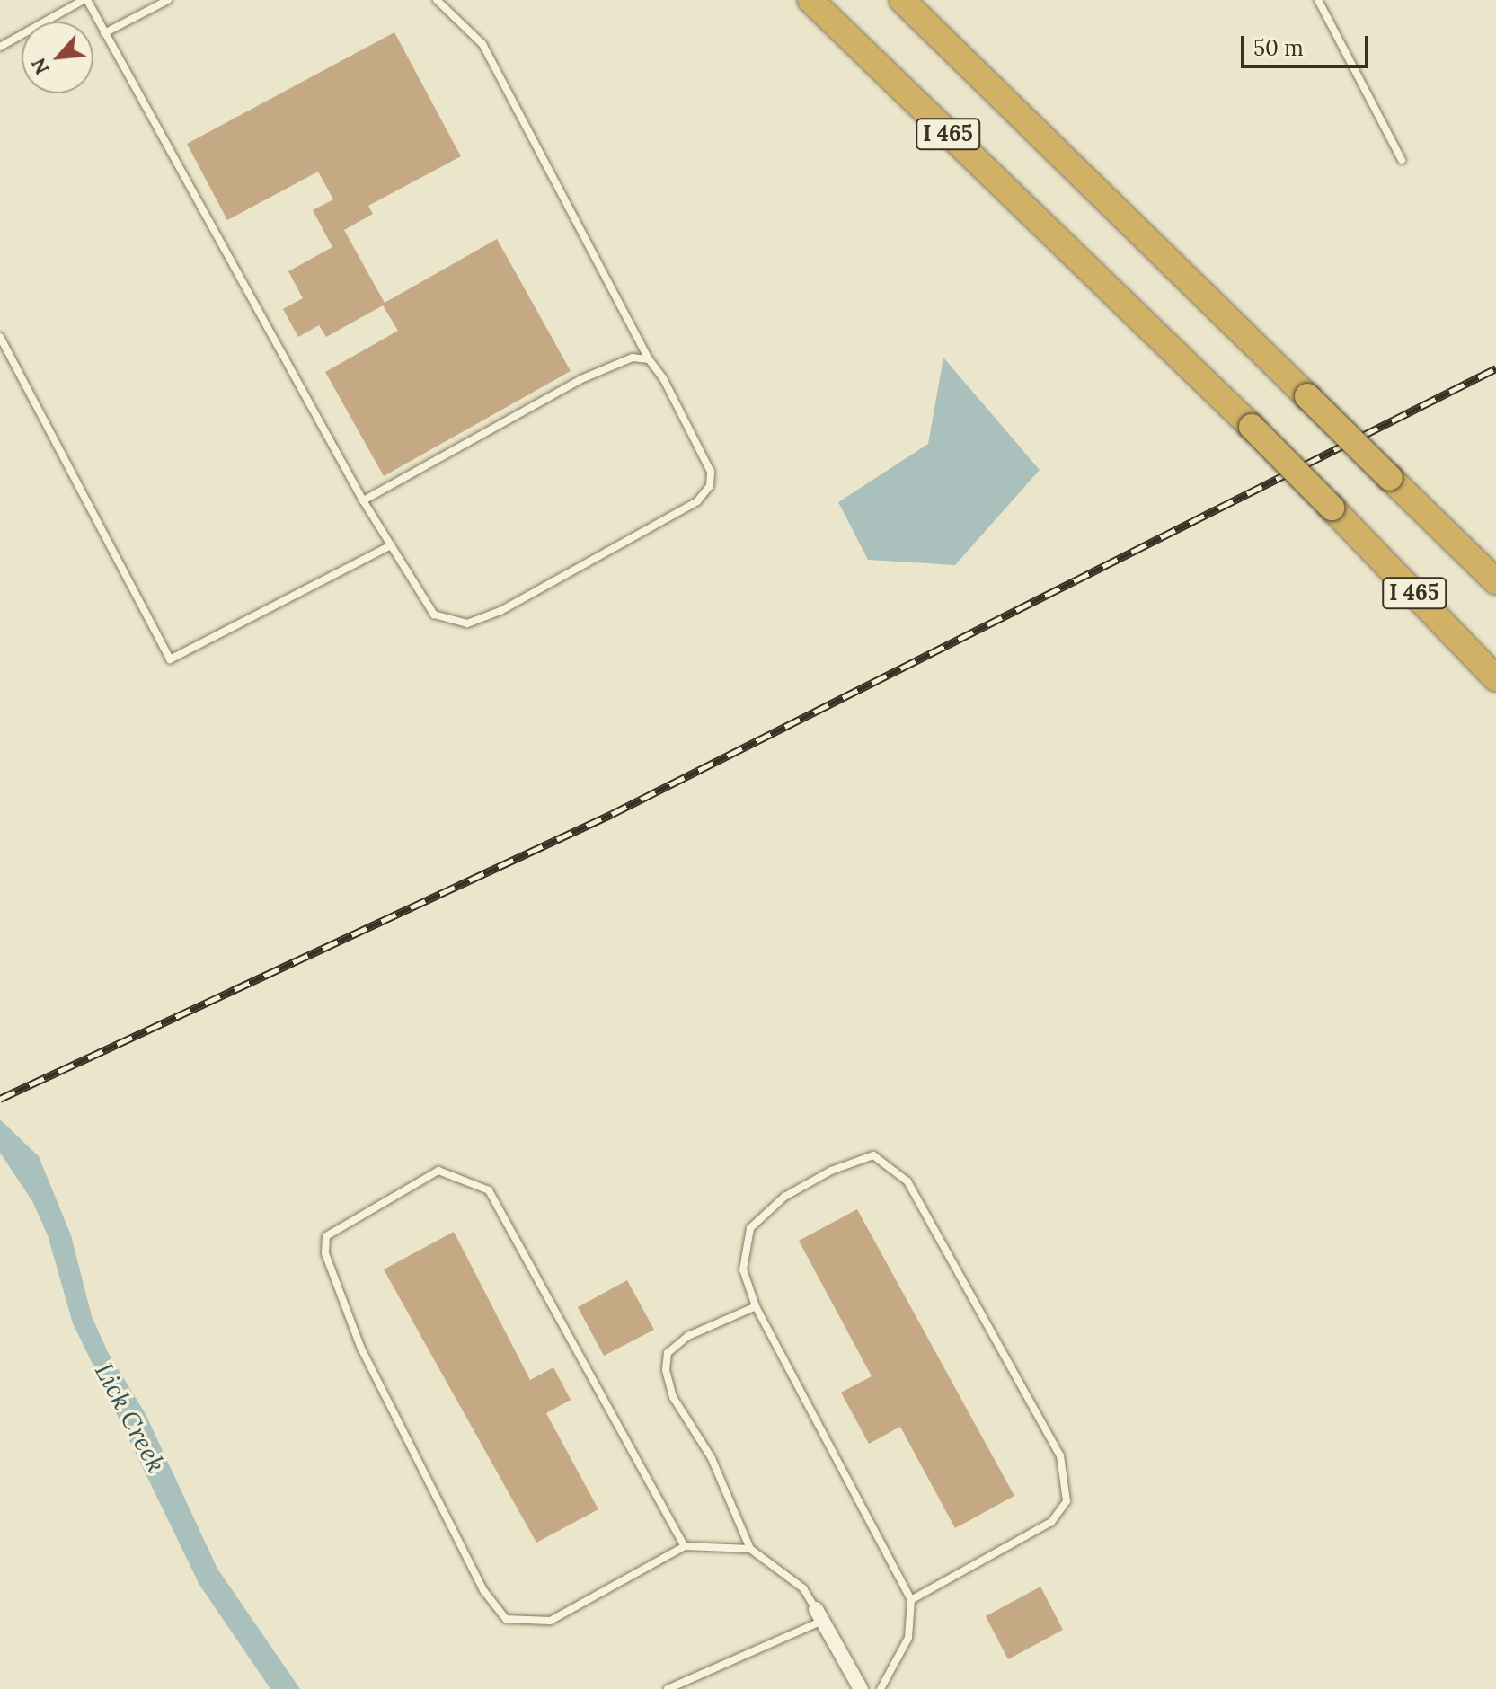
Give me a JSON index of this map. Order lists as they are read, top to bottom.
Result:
{
  "streets": {
    "highway": ["I 465"]
  },
  "water": ["Lick Creek"],
  "scale_bar": "50 m",
  "north": "bottom left"
}
